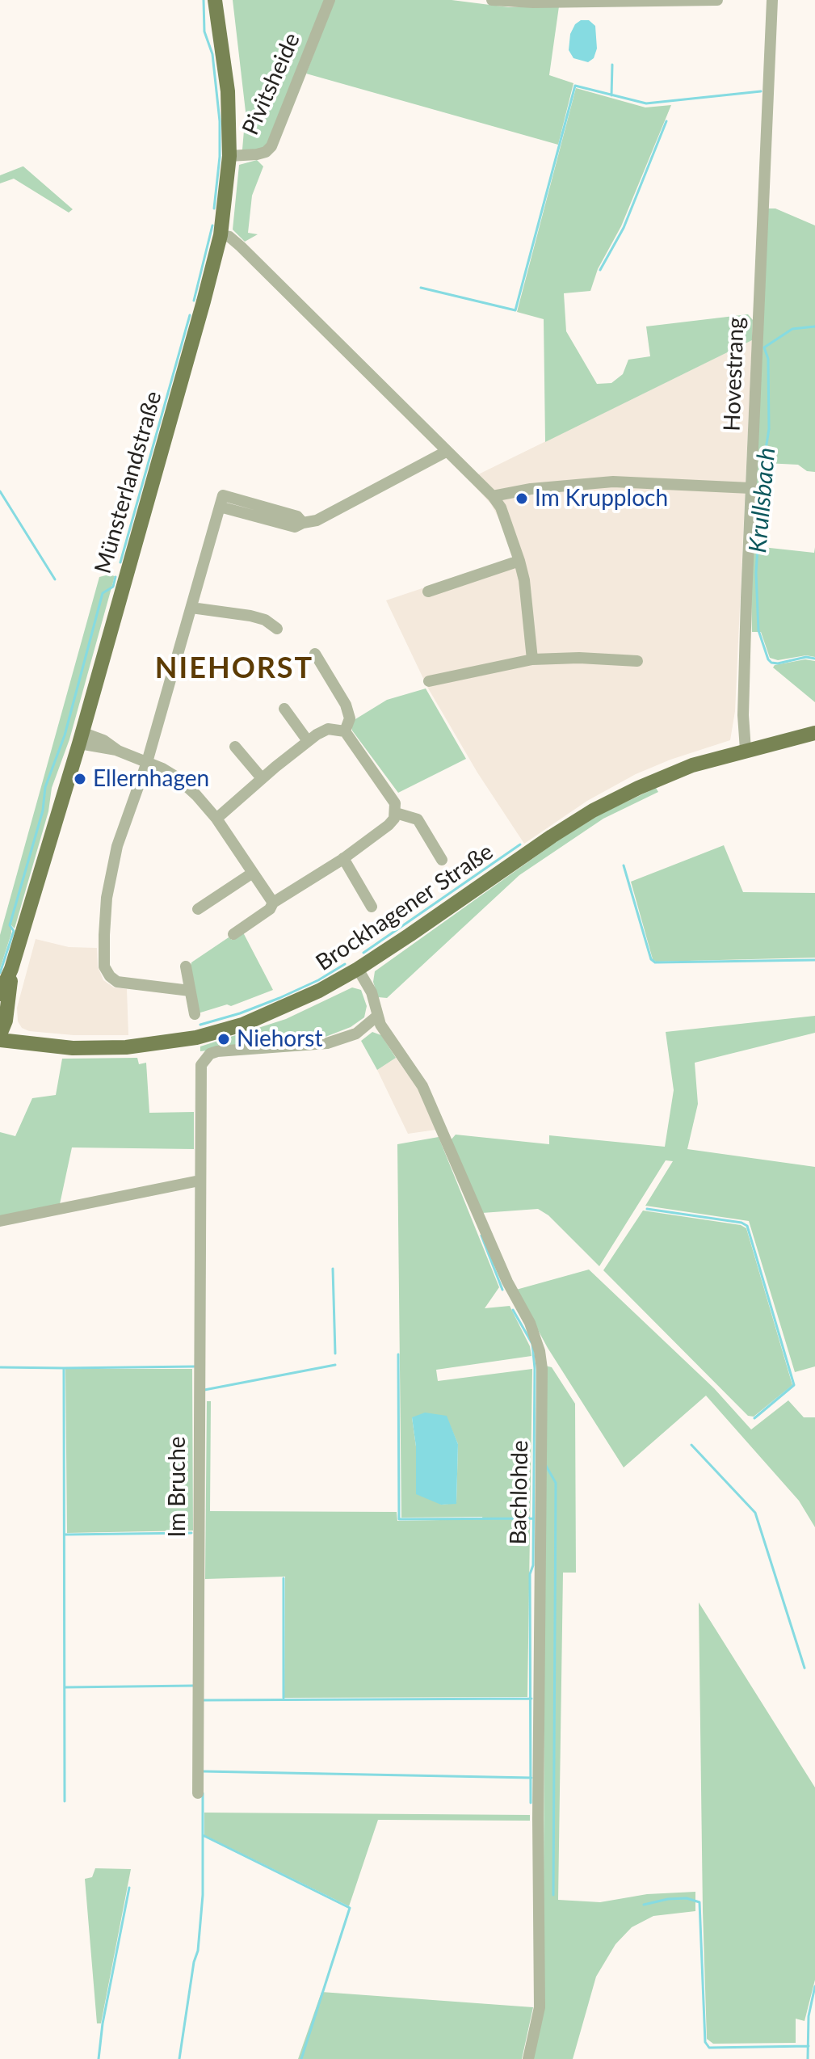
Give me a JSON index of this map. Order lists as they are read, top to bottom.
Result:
{
  "streets": {
    "main road": ["Münsterlandstraße", "Brockhagener Straße"],
    "street": [
      "Pivitsheide",
      "Hovestrang",
      "Im Bruche",
      "Bachlohde"
    ]
  },
  "crossings": [
    ["Pivitsheide", "Münsterlandstraße"],
    ["Hovestrang", "Brockhagener Straße"],
    ["Brockhagener Straße", "Bachlohde"],
    ["Im Bruche", "Bachlohde"]
  ],
  "districts": ["NIEHORST"],
  "water": ["Krullsbach"],
  "places": ["Im Krupploch", "Ellernhagen", "Niehorst"]
}
